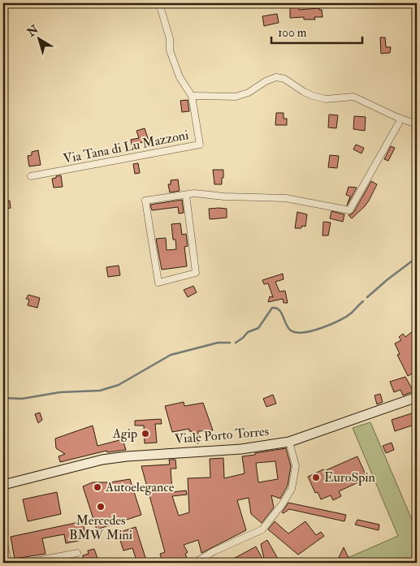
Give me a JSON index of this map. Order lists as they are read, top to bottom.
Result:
{
  "streets": {
    "main road": ["Viale Porto Torres"],
    "street": ["Via Tana di Lu Mazzoni"]
  },
  "places": [
    "Agip",
    "EuroSpin",
    "Autoelegance",
    "Mercedes BMW Mini"
  ],
  "scale_bar": "100 m",
  "north": "top left"
}
